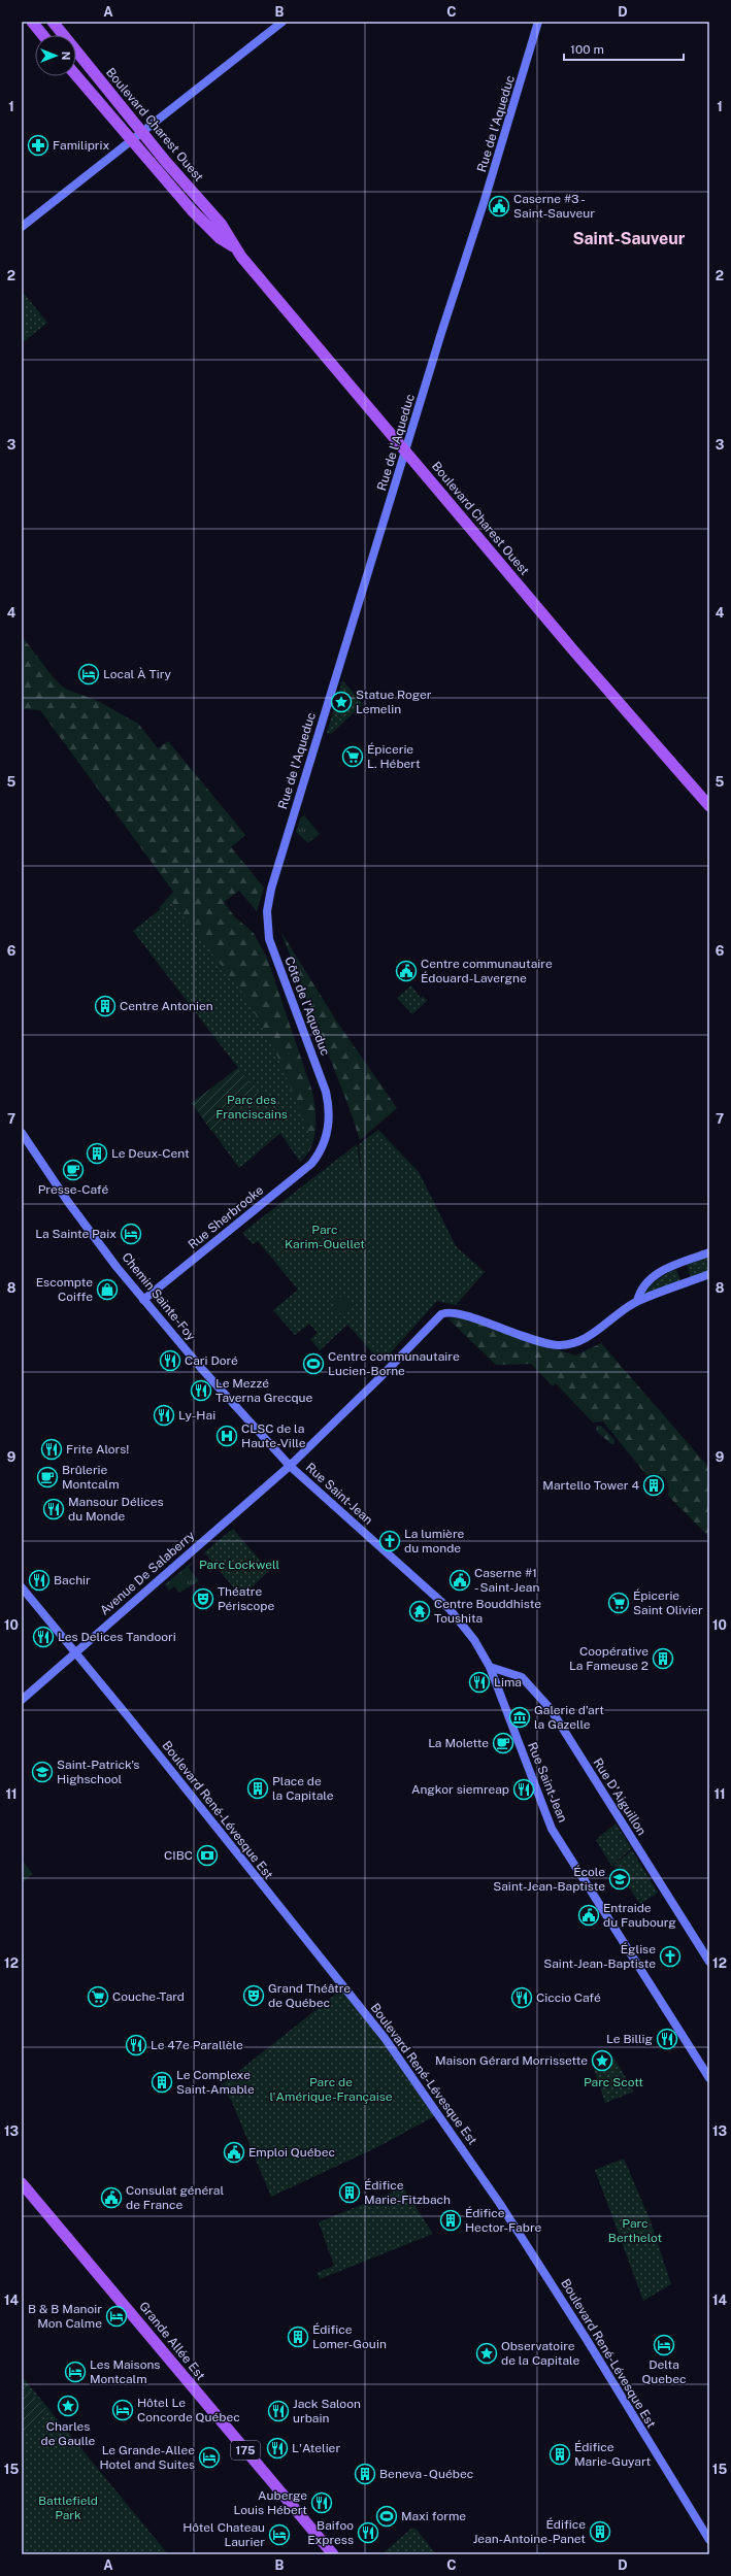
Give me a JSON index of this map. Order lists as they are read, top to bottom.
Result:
{
  "streets": {
    "main road": ["Boulevard Charest Ouest", "Grande Allée Est", "175"],
    "street": [
      "Rue de l'Aqueduc",
      "Côte de l'Aqueduc",
      "Rue Sherbrooke",
      "Chemin Sainte-Foy",
      "Rue Saint-Jean",
      "Avenue De Salaberry",
      "Rue D'Aiguillon",
      "Boulevard René-Lévesque Est"
    ]
  },
  "crossings": [
    ["Rue de l'Aqueduc", "Boulevard Charest Ouest"],
    ["Rue de l'Aqueduc", "Côte de l'Aqueduc"],
    ["Côte de l'Aqueduc", "Rue Sherbrooke"],
    ["Rue Sherbrooke", "Chemin Sainte-Foy"],
    ["Chemin Sainte-Foy", "Rue Saint-Jean"],
    ["Chemin Sainte-Foy", "Avenue De Salaberry"],
    ["Rue Saint-Jean", "Avenue De Salaberry"],
    ["Rue Saint-Jean", "Rue D'Aiguillon"],
    ["Avenue De Salaberry", "Boulevard René-Lévesque Est"]
  ],
  "districts": ["Saint-Sauveur"],
  "parks": [
    "Parc des Franciscains",
    "Parc Karim-Ouellet",
    "Parc Lockwell",
    "Parc de l'Amérique-Française",
    "Parc Scott",
    "Parc Berthelot",
    "Battlefield Park"
  ],
  "places": {
    "pharmacy": ["Familiprix"],
    "public building": [
      "Caserne #3 - Saint-Sauveur",
      "Centre communautaire Édouard-Lavergne",
      "Caserne #1 - Saint-Jean",
      "Entraide du Faubourg",
      "Emploi Québec",
      "Consulat général de France"
    ],
    "hotel": [
      "Local À Tiry",
      "La Sainte Paix",
      "B & B Manoir Mon Calme",
      "Delta Quebec",
      "Les Maisons Montcalm",
      "Hôtel Le Concorde Québec",
      "Le Grande-Allee Hotel and Suites",
      "Hôtel Chateau Laurier"
    ],
    "place": [
      "Statue Roger Lemelin",
      "Maison Gérard Morrissette",
      "Observatoire de la Capitale",
      "Charles de Gaulle"
    ],
    "supermarket": ["Épicerie L. Hébert", "Épicerie Saint Olivier", "Couche-Tard"],
    "building": [
      "Centre Antonien",
      "Le Deux-Cent",
      "Martello Tower 4",
      "Coopérative La Fameuse 2",
      "Place de la Capitale",
      "Le Complexe Saint-Amable",
      "Édifice Marie-Fitzbach",
      "Édifice Hector-Fabre",
      "Édifice Lomer-Gouin",
      "Édifice Marie-Guyart",
      "Beneva - Québec",
      "Édifice Jean-Antoine-Panet"
    ],
    "cafe": ["Presse-Café", "Brûlerie Montcalm", "La Molette"],
    "shop": ["Escompte Coiffe"],
    "restaurant": [
      "Cari Doré",
      "Le Mezzé Taverna Grecque",
      "Ly-Hai",
      "Frite Alors!",
      "Mansour Délices du Monde",
      "Bachir",
      "Les Delices Tandoori",
      "Lima",
      "Angkor siemreap",
      "Ciccio Café",
      "Le Billig",
      "Le 47e Parallèle",
      "Jack Saloon urbain",
      "L'Atelier",
      "Auberge Louis Hébert",
      "Baifoo Express"
    ],
    "sports": ["Centre communautaire Lucien-Borne", "Maxi forme"],
    "hospital": ["CLSC de la Haute-Ville"],
    "church": ["La lumière du monde", "Église Saint-Jean-Baptiste"],
    "theatre": ["Théatre Périscope", "Grand Théâtre de Québec"],
    "temple": ["Centre Bouddhiste Toushita"],
    "museum": ["Galerie d'art la Gazelle"],
    "school or university": ["Saint-Patrick's Highschool", "École Saint-Jean-Baptiste"],
    "bank": ["CIBC"]
  },
  "scale_bar": "100 m",
  "north": "right",
  "grid": {
    "columns": [
      "A",
      "B",
      "C",
      "D"
    ],
    "rows": [
      "1",
      "2",
      "3",
      "4",
      "5",
      "6",
      "7",
      "8",
      "9",
      "10",
      "11",
      "12",
      "13",
      "14",
      "15"
    ]
  }
}
